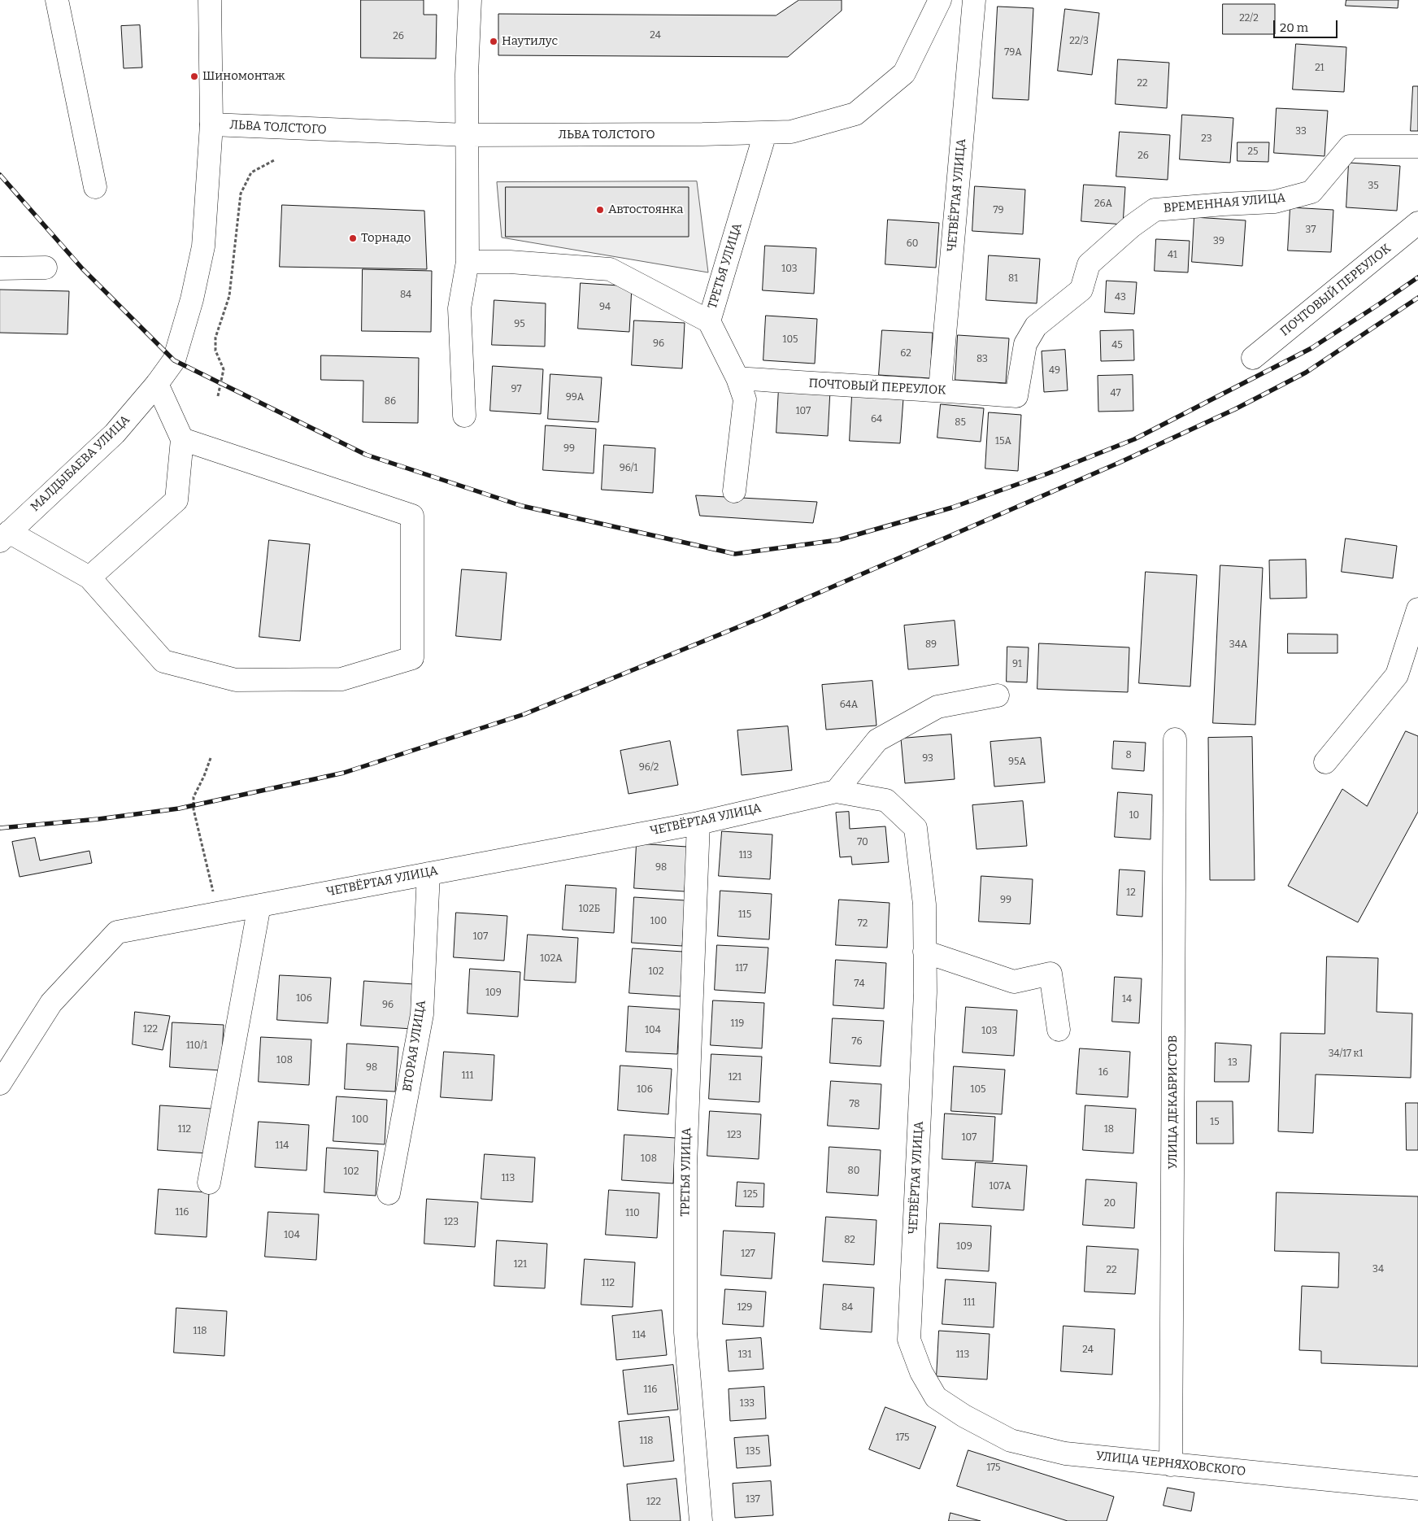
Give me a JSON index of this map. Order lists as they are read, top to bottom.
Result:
{
  "streets": {
    "street": [
      "ЛЬВА ТОЛСТОГО",
      "ЧЕТВЁРТАЯ УЛИЦА",
      "ВРЕМЕННАЯ УЛИЦА",
      "ТРЕТЬЯ УЛИЦА",
      "ПОЧТОВЫЙ ПЕРЕУЛОК",
      "МАЛДЫБАЕВА УЛИЦА",
      "ВТОРАЯ УЛИЦА",
      "УЛИЦА ДЕКАБРИСТОВ",
      "УЛИЦА ЧЕРНЯХОВСКОГО"
    ]
  },
  "crossings": [
    ["ЛЬВА ТОЛСТОГО", "ТРЕТЬЯ УЛИЦА"],
    ["ЛЬВА ТОЛСТОГО", "МАЛДЫБАЕВА УЛИЦА"],
    ["ЧЕТВЁРТАЯ УЛИЦА", "ТРЕТЬЯ УЛИЦА"],
    ["ЧЕТВЁРТАЯ УЛИЦА", "ПОЧТОВЫЙ ПЕРЕУЛОК"],
    ["ЧЕТВЁРТАЯ УЛИЦА", "ВТОРАЯ УЛИЦА"],
    ["ЧЕТВЁРТАЯ УЛИЦА", "УЛИЦА ЧЕРНЯХОВСКОГО"],
    ["ВРЕМЕННАЯ УЛИЦА", "ПОЧТОВЫЙ ПЕРЕУЛОК"],
    ["ТРЕТЬЯ УЛИЦА", "ПОЧТОВЫЙ ПЕРЕУЛОК"],
    ["УЛИЦА ДЕКАБРИСТОВ", "УЛИЦА ЧЕРНЯХОВСКОГО"]
  ],
  "places": [
    "Наутилус",
    "Шиномонтаж",
    "Автостоянка",
    "Торнадо"
  ],
  "house_numbers": [
    "22/2",
    "24",
    "26",
    "22/3",
    "79А",
    "21",
    "22",
    "33",
    "23",
    "25",
    "26",
    "35",
    "26А",
    "79",
    "37",
    "39",
    "60",
    "41",
    "103",
    "81",
    "84",
    "43",
    "94",
    "95",
    "105",
    "96",
    "45",
    "62",
    "83",
    "49",
    "97",
    "47",
    "99А",
    "86",
    "107",
    "64",
    "85",
    "15А",
    "99",
    "96/1",
    "89",
    "34А",
    "91",
    "64А",
    "8",
    "93",
    "95А",
    "96/2",
    "10",
    "70",
    "113",
    "98",
    "12",
    "99",
    "102Б",
    "115",
    "100",
    "72",
    "107",
    "102А",
    "117",
    "102",
    "74",
    "109",
    "106",
    "14",
    "96",
    "119",
    "122",
    "104",
    "103",
    "76",
    "110/1",
    "34/17 к1",
    "108",
    "13",
    "98",
    "16",
    "111",
    "121",
    "106",
    "105",
    "78",
    "100",
    "15",
    "112",
    "18",
    "123",
    "107",
    "114",
    "108",
    "80",
    "102",
    "113",
    "107А",
    "125",
    "20",
    "116",
    "110",
    "123",
    "104",
    "82",
    "109",
    "127",
    "121",
    "34",
    "22",
    "112",
    "111",
    "129",
    "84",
    "118",
    "114",
    "24",
    "131",
    "113",
    "116",
    "133",
    "175",
    "118",
    "135",
    "175",
    "137",
    "122"
  ],
  "scale_bar": "20 m"
}
